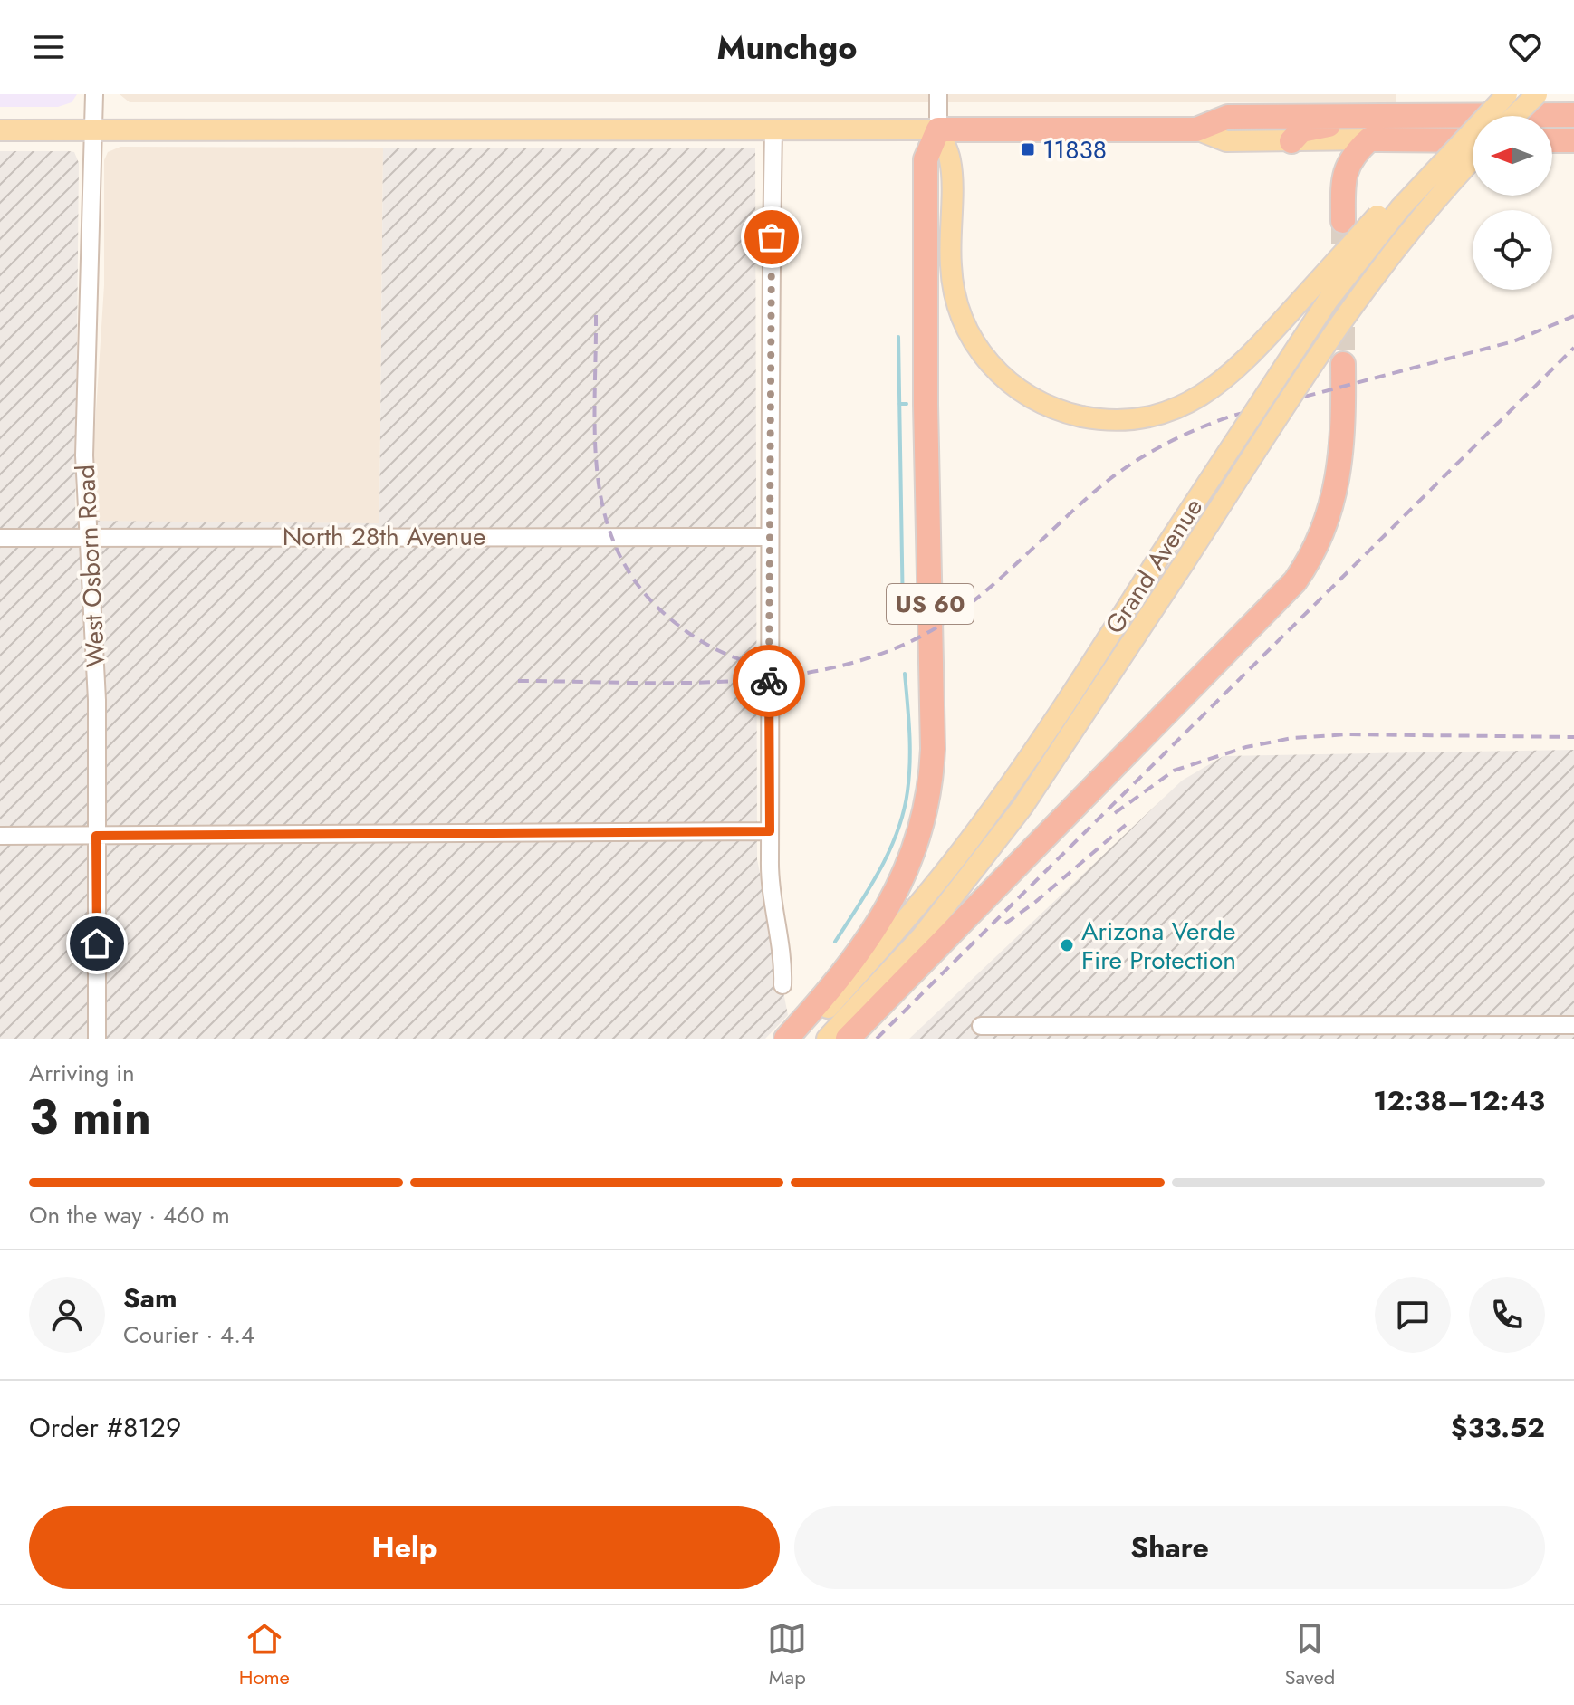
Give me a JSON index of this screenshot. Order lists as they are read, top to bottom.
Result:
{
  "streets": {
    "highway": ["US 60"],
    "main road": ["Grand Avenue"],
    "street": ["North 28th Avenue", "West Osborn Road"]
  },
  "crossings": [
    ["North 28th Avenue", "West Osborn Road"]
  ],
  "places": {
    "transit": ["11838"],
    "other": ["Arizona Verde Fire Protection"]
  },
  "north": "left",
  "page": {
    "header": "Munchgo",
    "heading": ["3 min", "Arriving in", "12:38–12:43"],
    "panel": [
      "Sam",
      "Courier · 4.4",
      "Order #8129",
      "$33.52"
    ],
    "bar": "On the way · 460 m",
    "buttons": ["Help", "Share"],
    "tabs": ["Home", "Map", "Saved"]
  }
}
